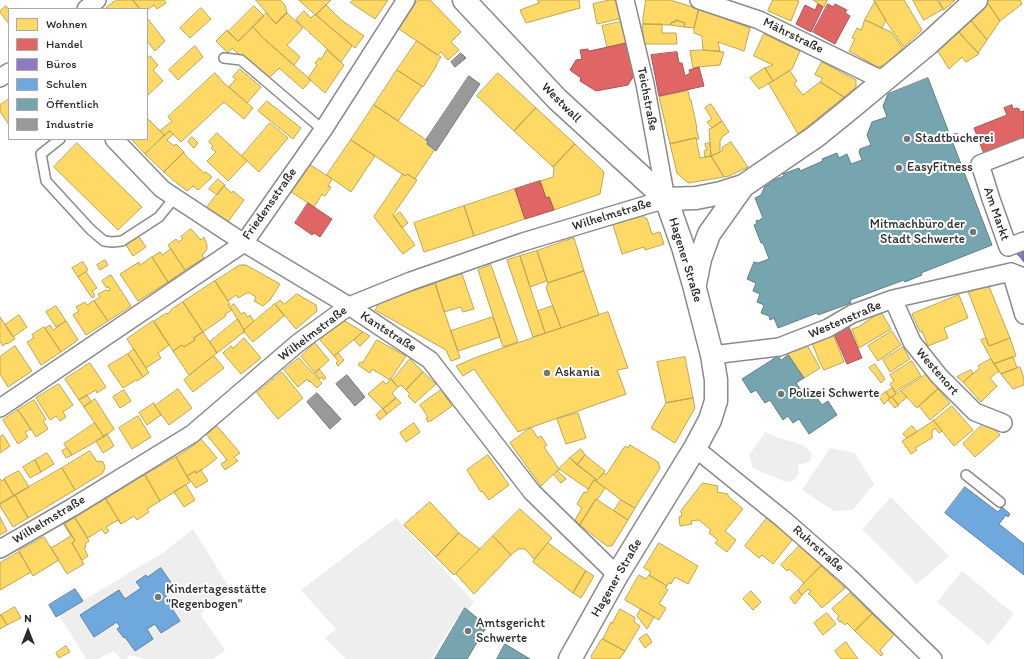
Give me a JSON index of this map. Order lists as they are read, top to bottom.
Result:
{
  "streets": {
    "main road": ["Westwall", "Hagener Straße"],
    "street": [
      "Mährstraße",
      "Teichstraße",
      "Friedensstraße",
      "Am Markt",
      "Wilhelmstraße",
      "Westenstraße",
      "Kantstraße",
      "Westenort",
      "Ruhrstraße"
    ]
  },
  "crossings": [
    ["Mährstraße", "Hagener Straße"],
    ["Teichstraße", "Westwall"],
    ["Teichstraße", "Wilhelmstraße"],
    ["Teichstraße", "Hagener Straße"],
    ["Westwall", "Wilhelmstraße"],
    ["Westwall", "Hagener Straße"],
    ["Friedensstraße", "Kantstraße"],
    ["Wilhelmstraße", "Hagener Straße"],
    ["Wilhelmstraße", "Kantstraße"],
    ["Hagener Straße", "Westenstraße"],
    ["Hagener Straße", "Kantstraße"],
    ["Hagener Straße", "Ruhrstraße"],
    ["Westenstraße", "Westenort"]
  ],
  "places": [
    "Stadtbücherei",
    "EasyFitness",
    "Mitmachbüro der Stadt Schwerte",
    "Askania",
    "Polizei Schwerte",
    "Kindertagesstätte \"Regenbogen\"",
    "Amtsgericht Schwerte"
  ],
  "legend": [
    "Wohnen",
    "Handel",
    "Büros",
    "Schulen",
    "Öffentlich",
    "Industrie"
  ],
  "north": "top"
}
